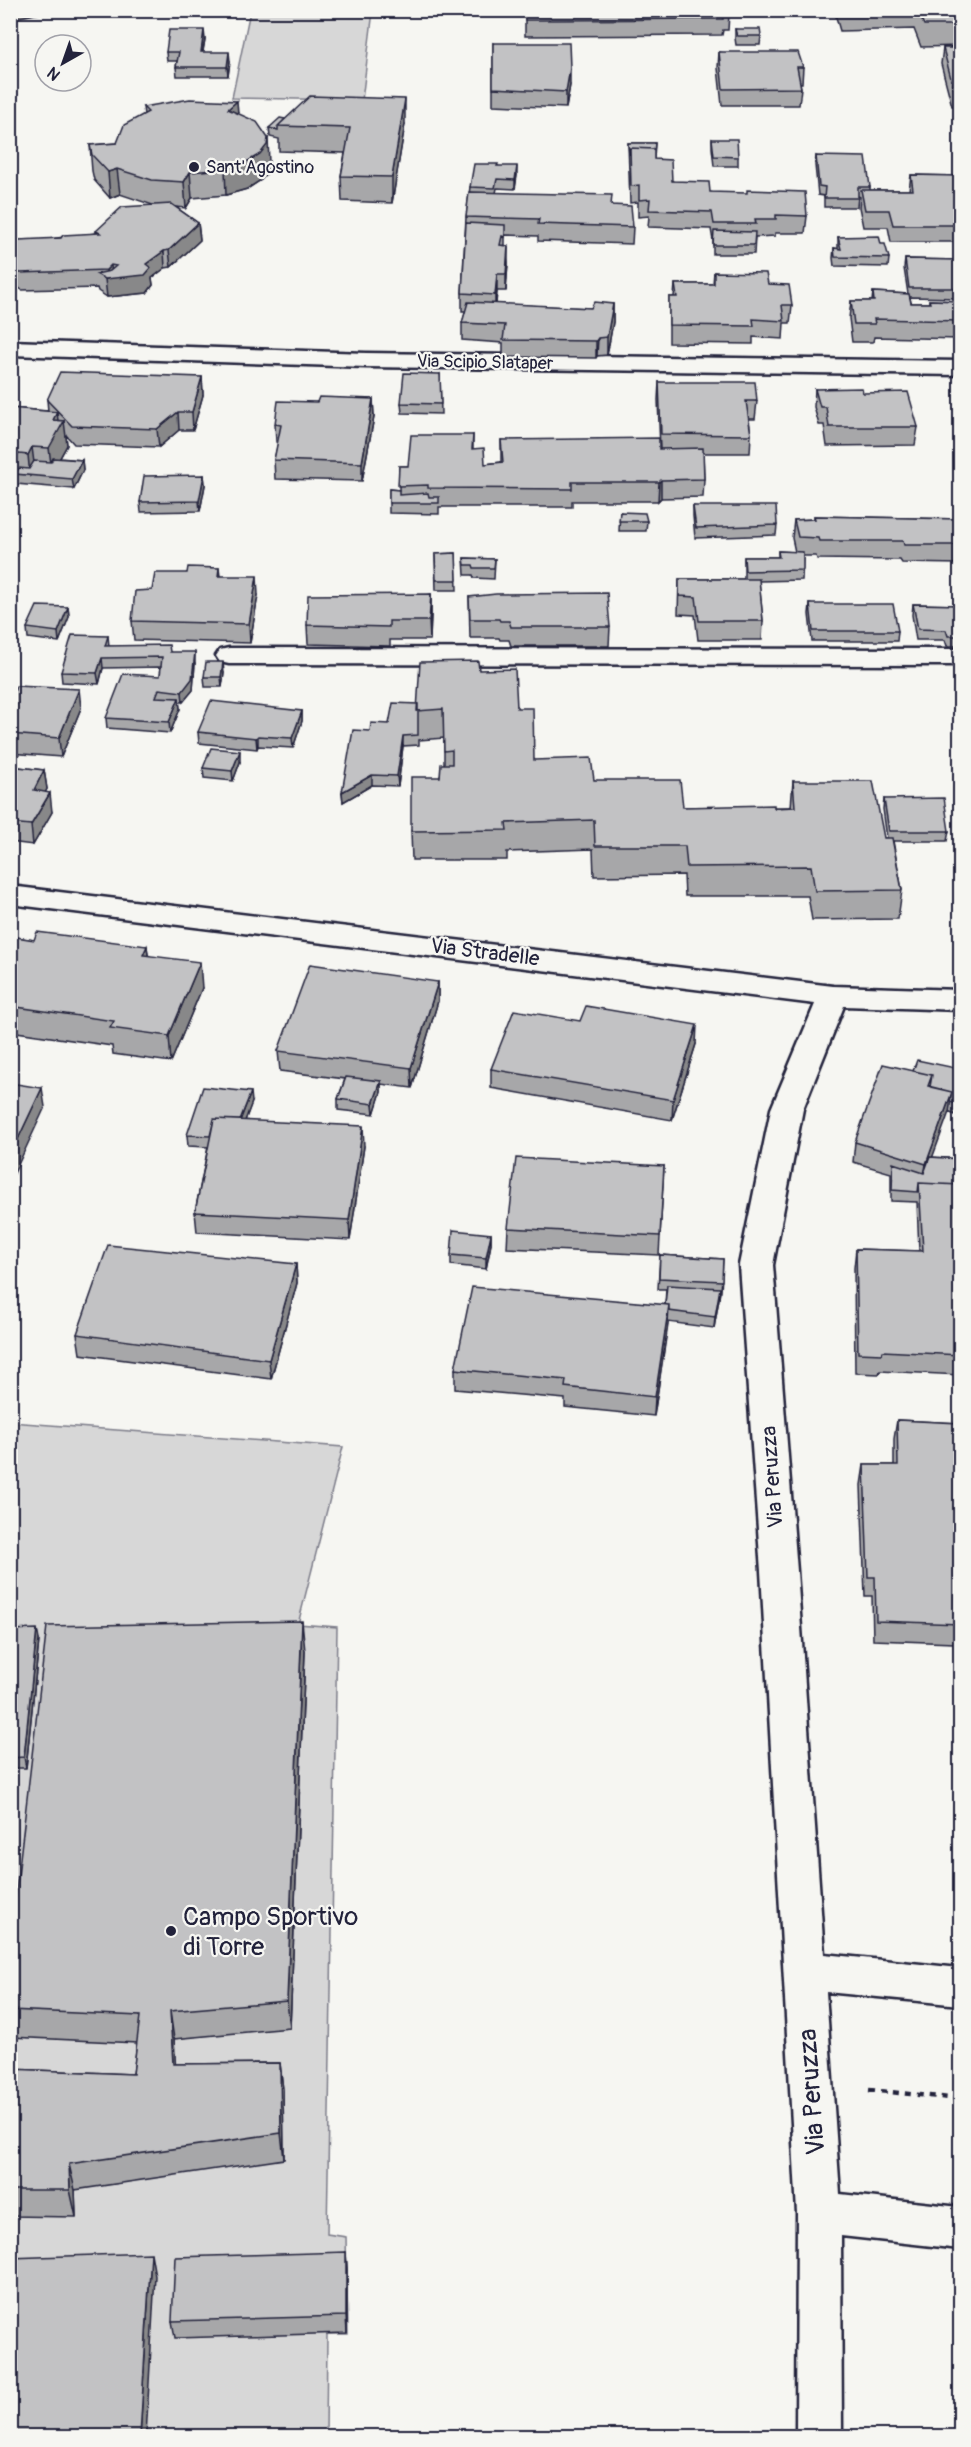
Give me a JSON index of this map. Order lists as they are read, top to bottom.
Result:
{
  "streets": {
    "street": ["Via Scipio Slataper", "Via Stradelle", "Via Peruzza"]
  },
  "crossings": [
    ["Via Stradelle", "Via Peruzza"]
  ],
  "places": ["Sant'Agostino", "Campo Sportivo di Torre"],
  "north": "bottom left"
}
